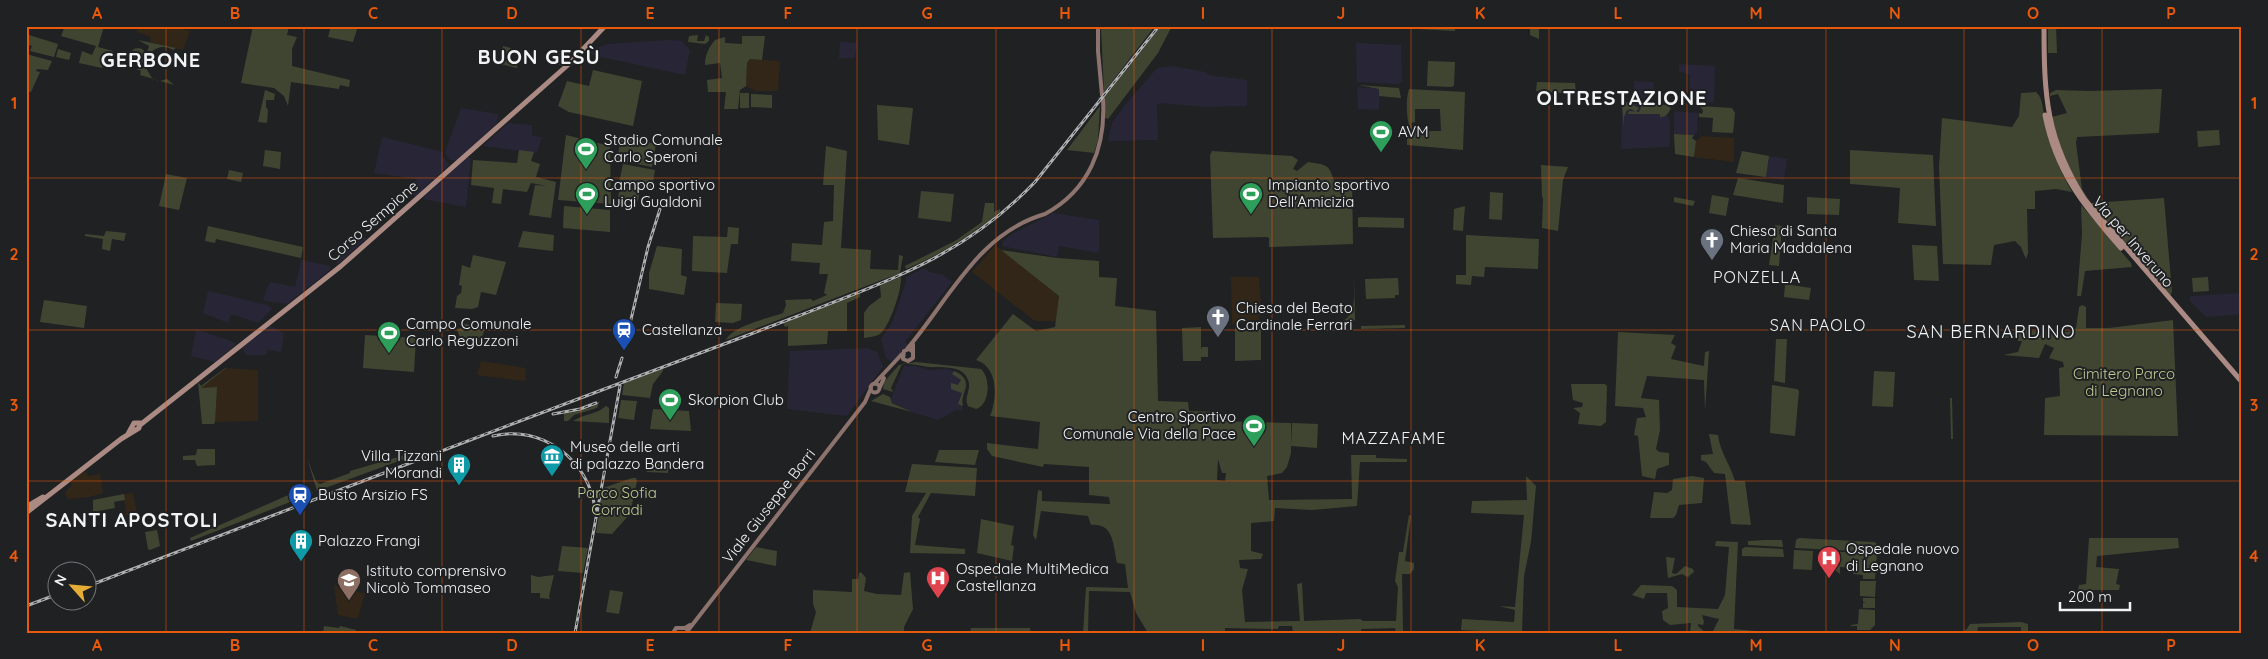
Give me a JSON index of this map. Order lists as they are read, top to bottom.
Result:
{
  "streets": {
    "main road": ["Corso Sempione", "Via per Inveruno", "Viale Giuseppe Borri"]
  },
  "districts": [
    "BUON GESÙ",
    "GERBONE",
    "OLTRESTAZIONE",
    "PONZELLA",
    "SAN PAOLO",
    "SAN BERNARDINO",
    "MAZZAFAME",
    "SANTI APOSTOLI"
  ],
  "parks": ["Cimitero Parco di Legnano", "Parco Sofia Corradi"],
  "places": {
    "sports": [
      "AVM",
      "Stadio Comunale Carlo Speroni",
      "Campo sportivo Luigi Gualdoni",
      "Impianto sportivo Dell'Amicizia",
      "Campo Comunale Carlo Reguzzoni",
      "Skorpion Club",
      "Centro Sportivo Comunale Via della Pace"
    ],
    "church": ["Chiesa di Santa Maria Maddalena", "Chiesa del Beato Cardinale Ferrari"],
    "station": ["Castellanza", "Busto Arsizio FS"],
    "museum": ["Museo delle arti di palazzo Bandera"],
    "building": ["Villa Tizzani Morandi", "Palazzo Frangi"],
    "hospital": ["Ospedale nuovo di Legnano", "Ospedale MultiMedica Castellanza"],
    "school or university": ["Istituto comprensivo Nicolò Tommaseo"]
  },
  "scale_bar": "200 m",
  "north": "top left",
  "grid": {
    "columns": [
      "A",
      "B",
      "C",
      "D",
      "E",
      "F",
      "G",
      "H",
      "I",
      "J",
      "K",
      "L",
      "M",
      "N",
      "O",
      "P"
    ],
    "rows": [
      "1",
      "2",
      "3",
      "4"
    ]
  }
}
